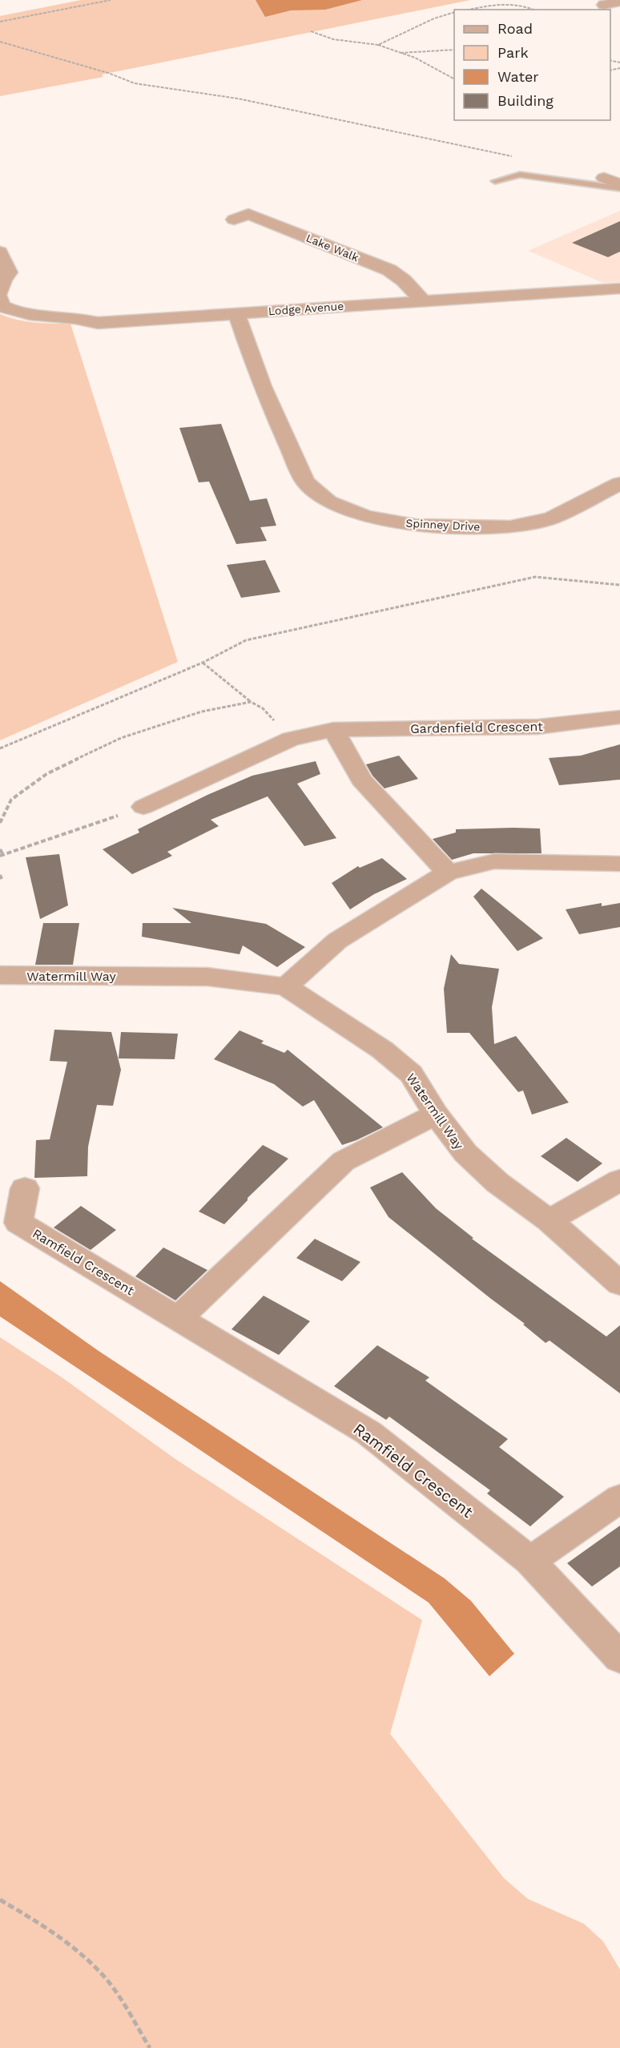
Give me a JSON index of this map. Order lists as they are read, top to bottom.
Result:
{
  "streets": {
    "street": [
      "Lake Walk",
      "Lodge Avenue",
      "Spinney Drive",
      "Gardenfield Crescent",
      "Watermill Way",
      "Ramfield Crescent"
    ]
  },
  "crossings": [
    ["Lake Walk", "Lodge Avenue"],
    ["Lodge Avenue", "Spinney Drive"]
  ],
  "legend": [
    "Road",
    "Park",
    "Water",
    "Building"
  ]
}
